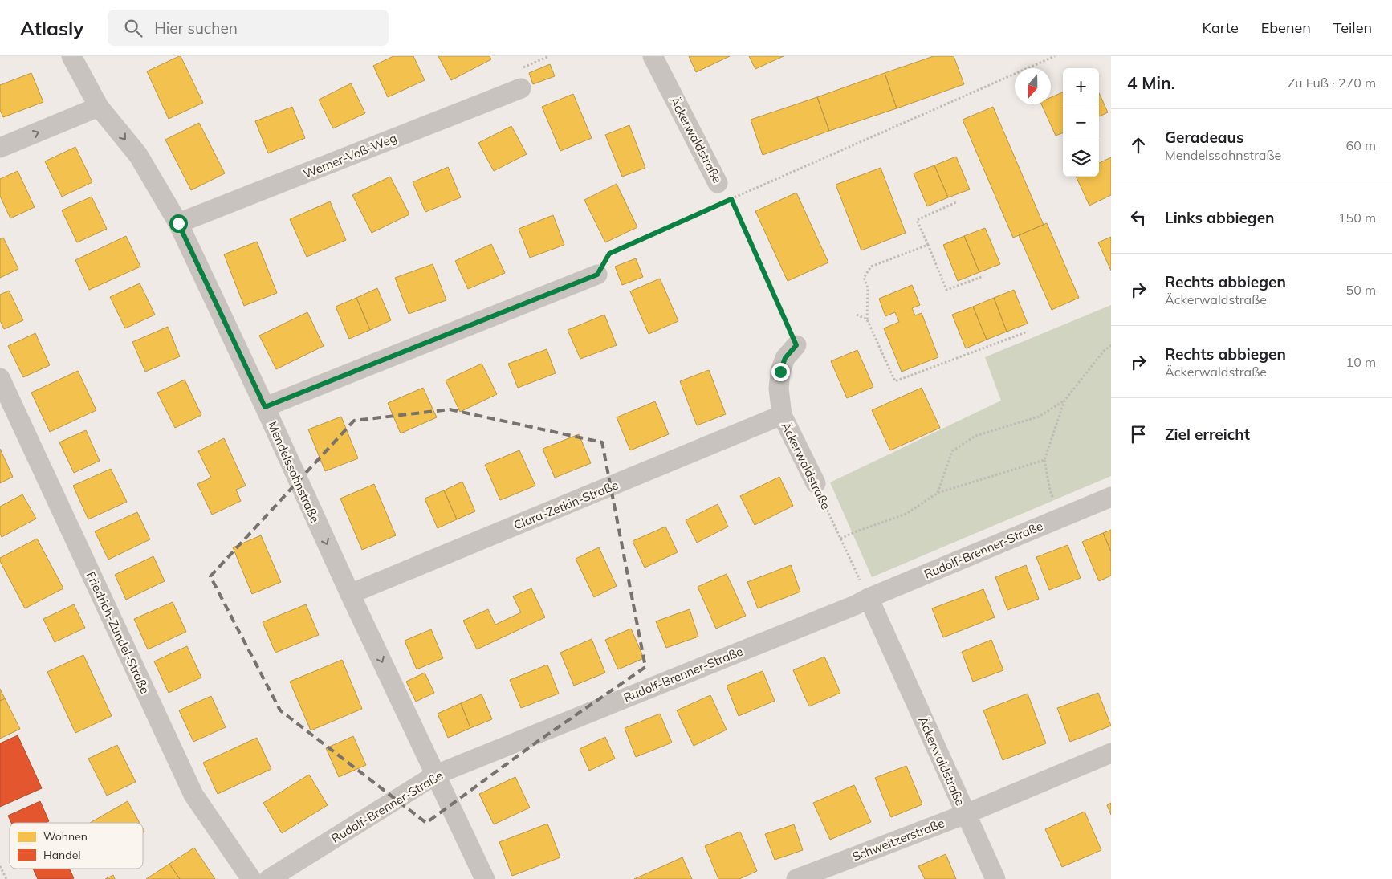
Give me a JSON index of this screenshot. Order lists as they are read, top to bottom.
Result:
{
  "streets": {
    "street": [
      "Äckerwaldstraße",
      "Werner-Voß-Weg",
      "Mendelssohnstraße",
      "Clara-Zetkin-Straße",
      "Rudolf-Brenner-Straße",
      "Friedrich-Zundel-Straße",
      "Schweitzerstraße"
    ]
  },
  "crossings": [
    ["Äckerwaldstraße", "Clara-Zetkin-Straße"],
    ["Äckerwaldstraße", "Rudolf-Brenner-Straße"],
    ["Äckerwaldstraße", "Schweitzerstraße"],
    ["Werner-Voß-Weg", "Mendelssohnstraße"],
    ["Mendelssohnstraße", "Clara-Zetkin-Straße"],
    ["Mendelssohnstraße", "Rudolf-Brenner-Straße"]
  ],
  "one_way": ["Mendelssohnstraße"],
  "legend": ["Wohnen", "Handel"],
  "north": "bottom",
  "page": {
    "header": "Atlasly",
    "search": "Hier suchen",
    "nav": ["Karte", "Ebenen", "Teilen"],
    "heading": ["4 Min.", "Zu Fuß · 270 m"],
    "map_buttons": ["+", "−"],
    "list": [
      ["Geradeaus", "Mendelssohnstraße", "60 m"],
      ["Links abbiegen", "150 m"],
      ["Rechts abbiegen", "Äckerwaldstraße", "50 m"],
      ["Rechts abbiegen", "Äckerwaldstraße", "10 m"],
      "Ziel erreicht"
    ]
  }
}
